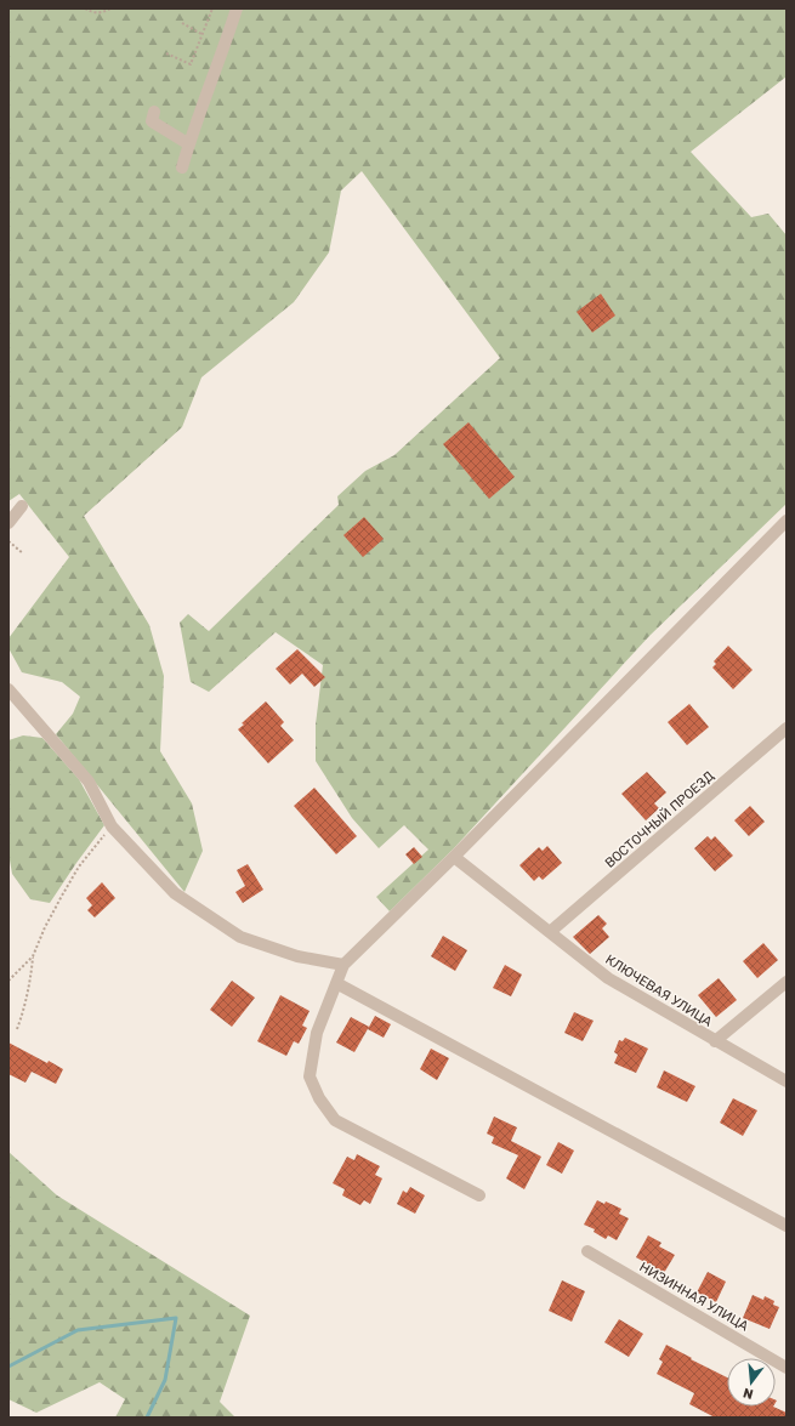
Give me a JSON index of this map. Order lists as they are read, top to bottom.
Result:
{
  "streets": {
    "street": ["ВОСТОЧНЫЙ ПРОЕЗД", "КЛЮЧЕВАЯ УЛИЦА", "НИЗИННАЯ УЛИЦА"]
  },
  "crossings": [
    ["ВОСТОЧНЫЙ ПРОЕЗД", "КЛЮЧЕВАЯ УЛИЦА"]
  ],
  "north": "bottom"
}
